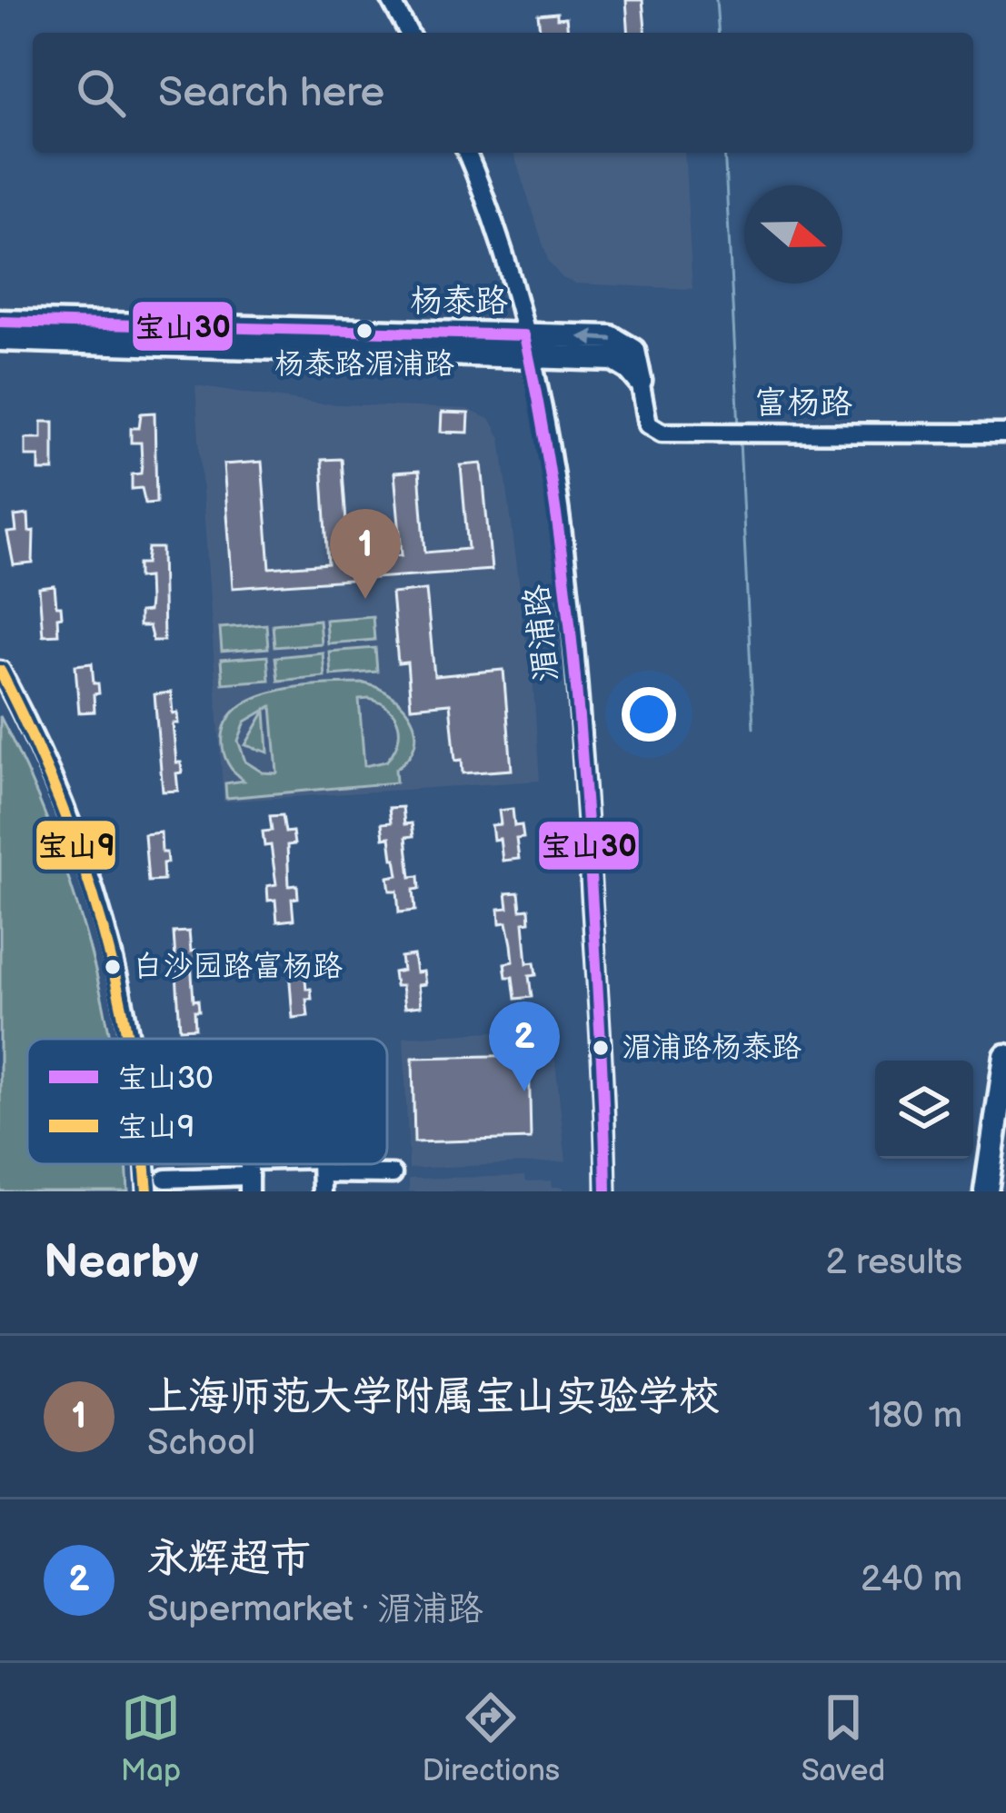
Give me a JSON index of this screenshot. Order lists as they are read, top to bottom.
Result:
{
  "streets": {
    "main road": ["杨泰路"],
    "street": ["富杨路", "湄浦路"]
  },
  "crossings": [
    ["杨泰路", "湄浦路"]
  ],
  "places": ["杨泰路湄浦路", "白沙园路富杨路", "湄浦路杨泰路"],
  "lines": ["transit line 宝山30", "transit line 宝山9"],
  "legend": ["宝山30", "宝山9"],
  "north": "right",
  "page": {
    "search": "Search here",
    "pins": ["1", "2"],
    "heading": ["Nearby", "2 results"],
    "list": [
      {
        "mark": "1",
        "name": "上海师范大学附属宝山实验学校",
        "note": "School",
        "value": "180 m"
      },
      {
        "mark": "2",
        "name": "永辉超市",
        "note": "Supermarket · 湄浦路",
        "value": "240 m"
      }
    ],
    "nav": ["Map", "Directions", "Saved"]
  }
}
